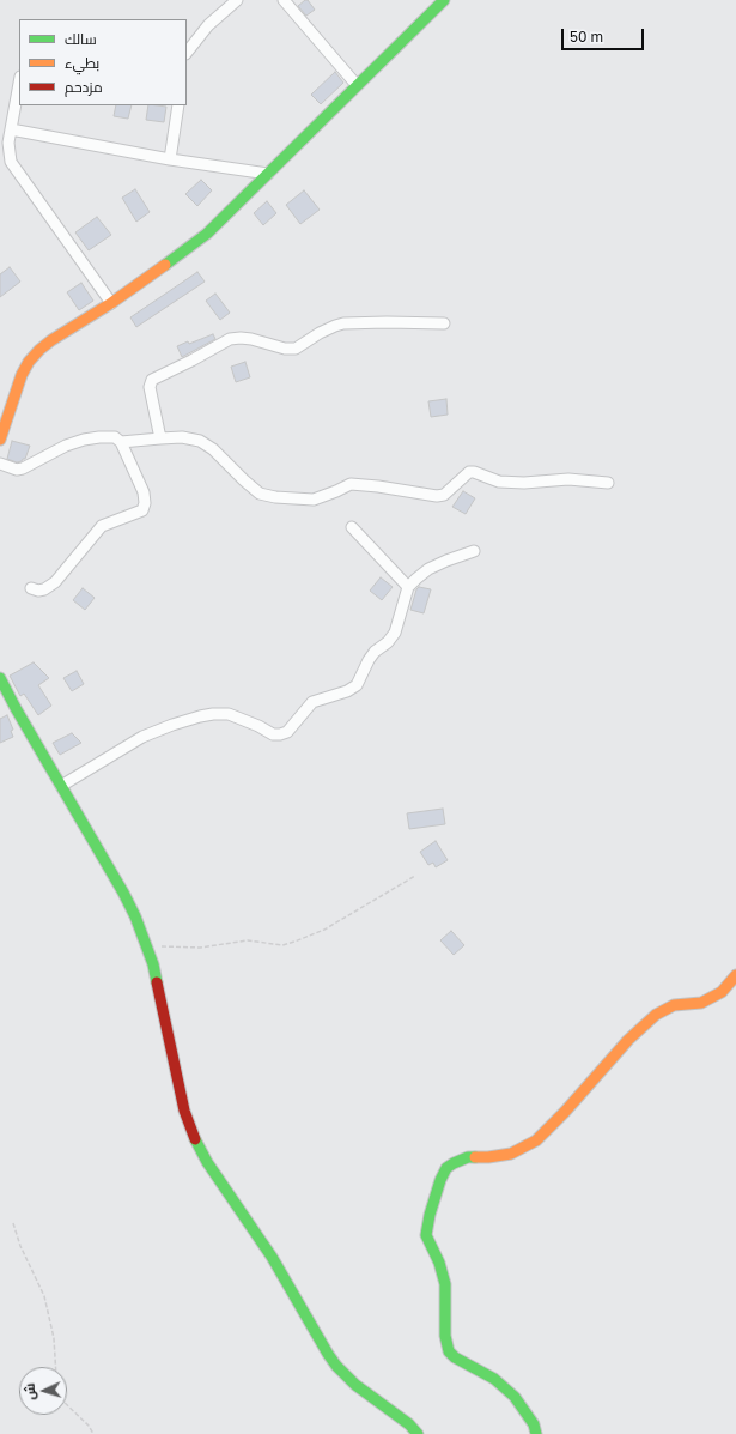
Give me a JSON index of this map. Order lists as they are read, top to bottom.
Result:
{
  "legend": ["سالك", "بطيء", "مزدحم"],
  "scale_bar": "50 m",
  "north": "left"
}
